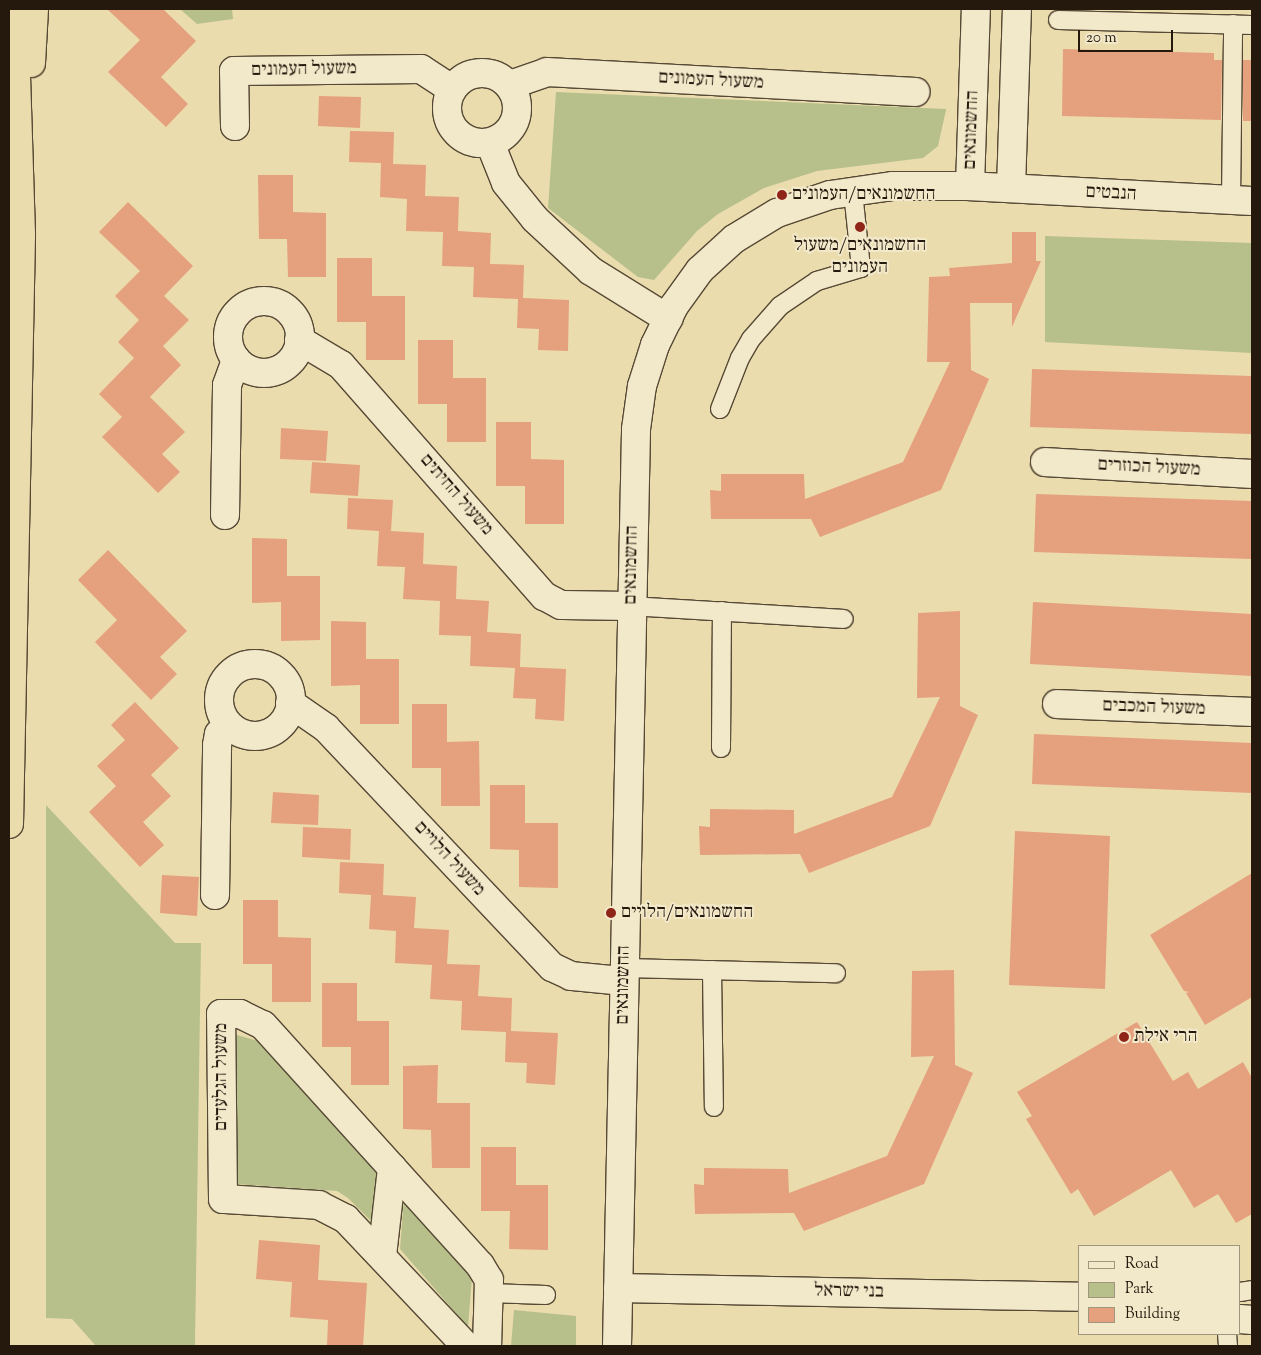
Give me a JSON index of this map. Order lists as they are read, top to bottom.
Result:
{
  "streets": {
    "street": [
      "משעול העמונים",
      "החשמונאים",
      "הנבטים",
      "משעול הכוזרים",
      "משעול החיתים",
      "משעול המכבים",
      "משעול הלויים",
      "משעול הגלעדים",
      "בני ישראל"
    ]
  },
  "crossings": [
    ["החשמונאים", "הנבטים"],
    ["החשמונאים", "משעול החיתים"],
    ["החשמונאים", "משעול הלויים"],
    ["החשמונאים", "בני ישראל"]
  ],
  "places": [
    "החשמונאים/העמונים",
    "החשמונאים/משעול העמונים",
    "החשמונאים/הלויים",
    "הרי אילת"
  ],
  "legend": ["Road", "Park", "Building"],
  "scale_bar": "20 m"
}
